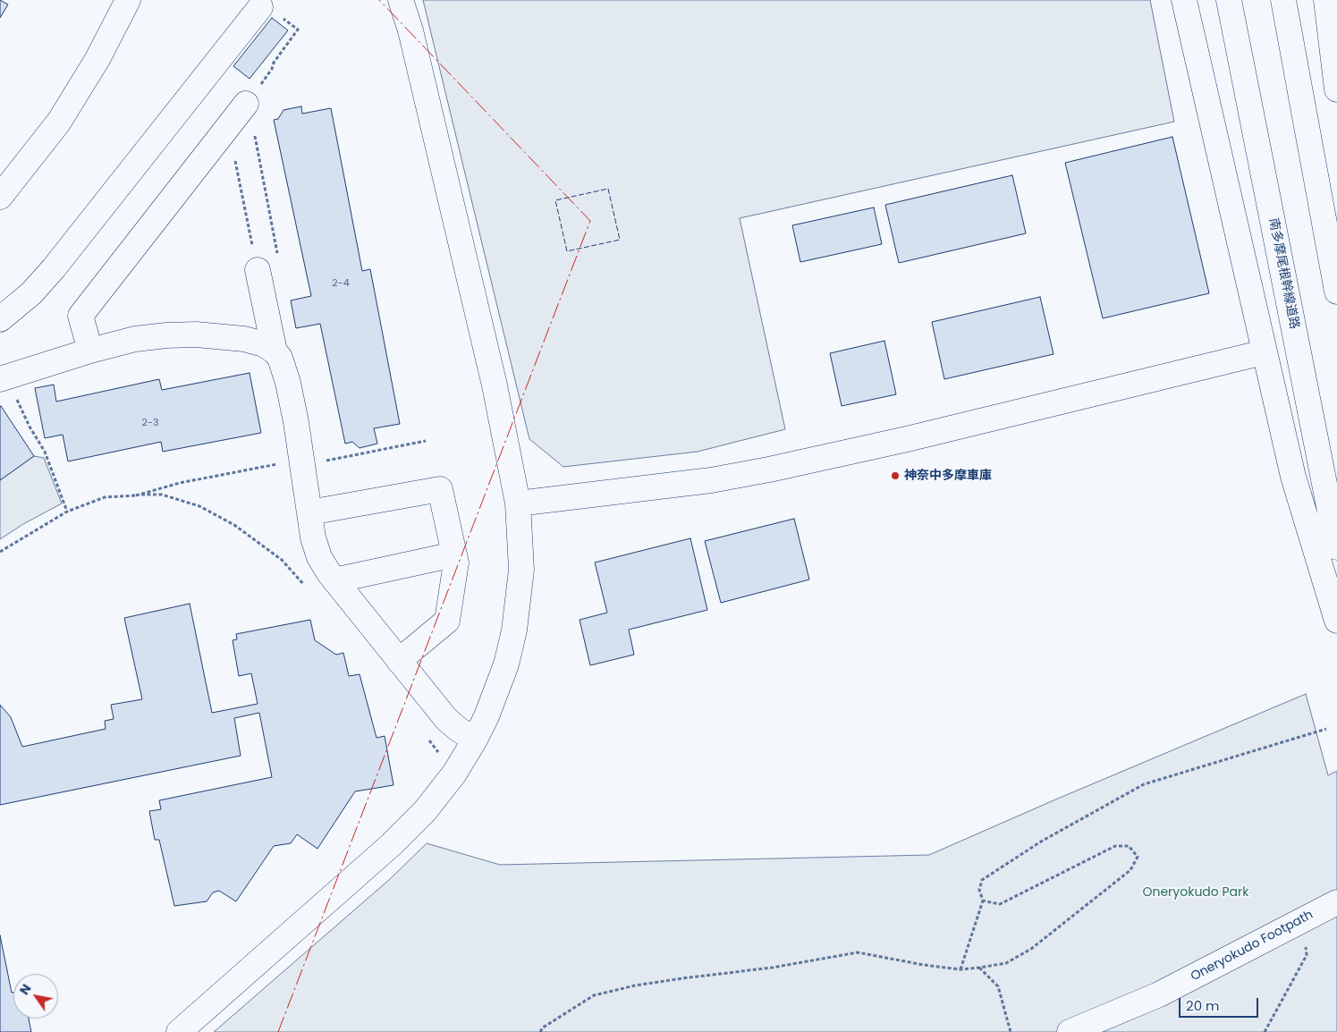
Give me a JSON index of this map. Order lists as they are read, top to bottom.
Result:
{
  "streets": {
    "street": ["南多摩尾根幹線道路", "Oneryokudo Footpath"]
  },
  "parks": ["Oneryokudo Park"],
  "places": ["神奈中多摩車庫"],
  "house_numbers": ["2-4", "2-3"],
  "scale_bar": "20 m",
  "north": "top left"
}
